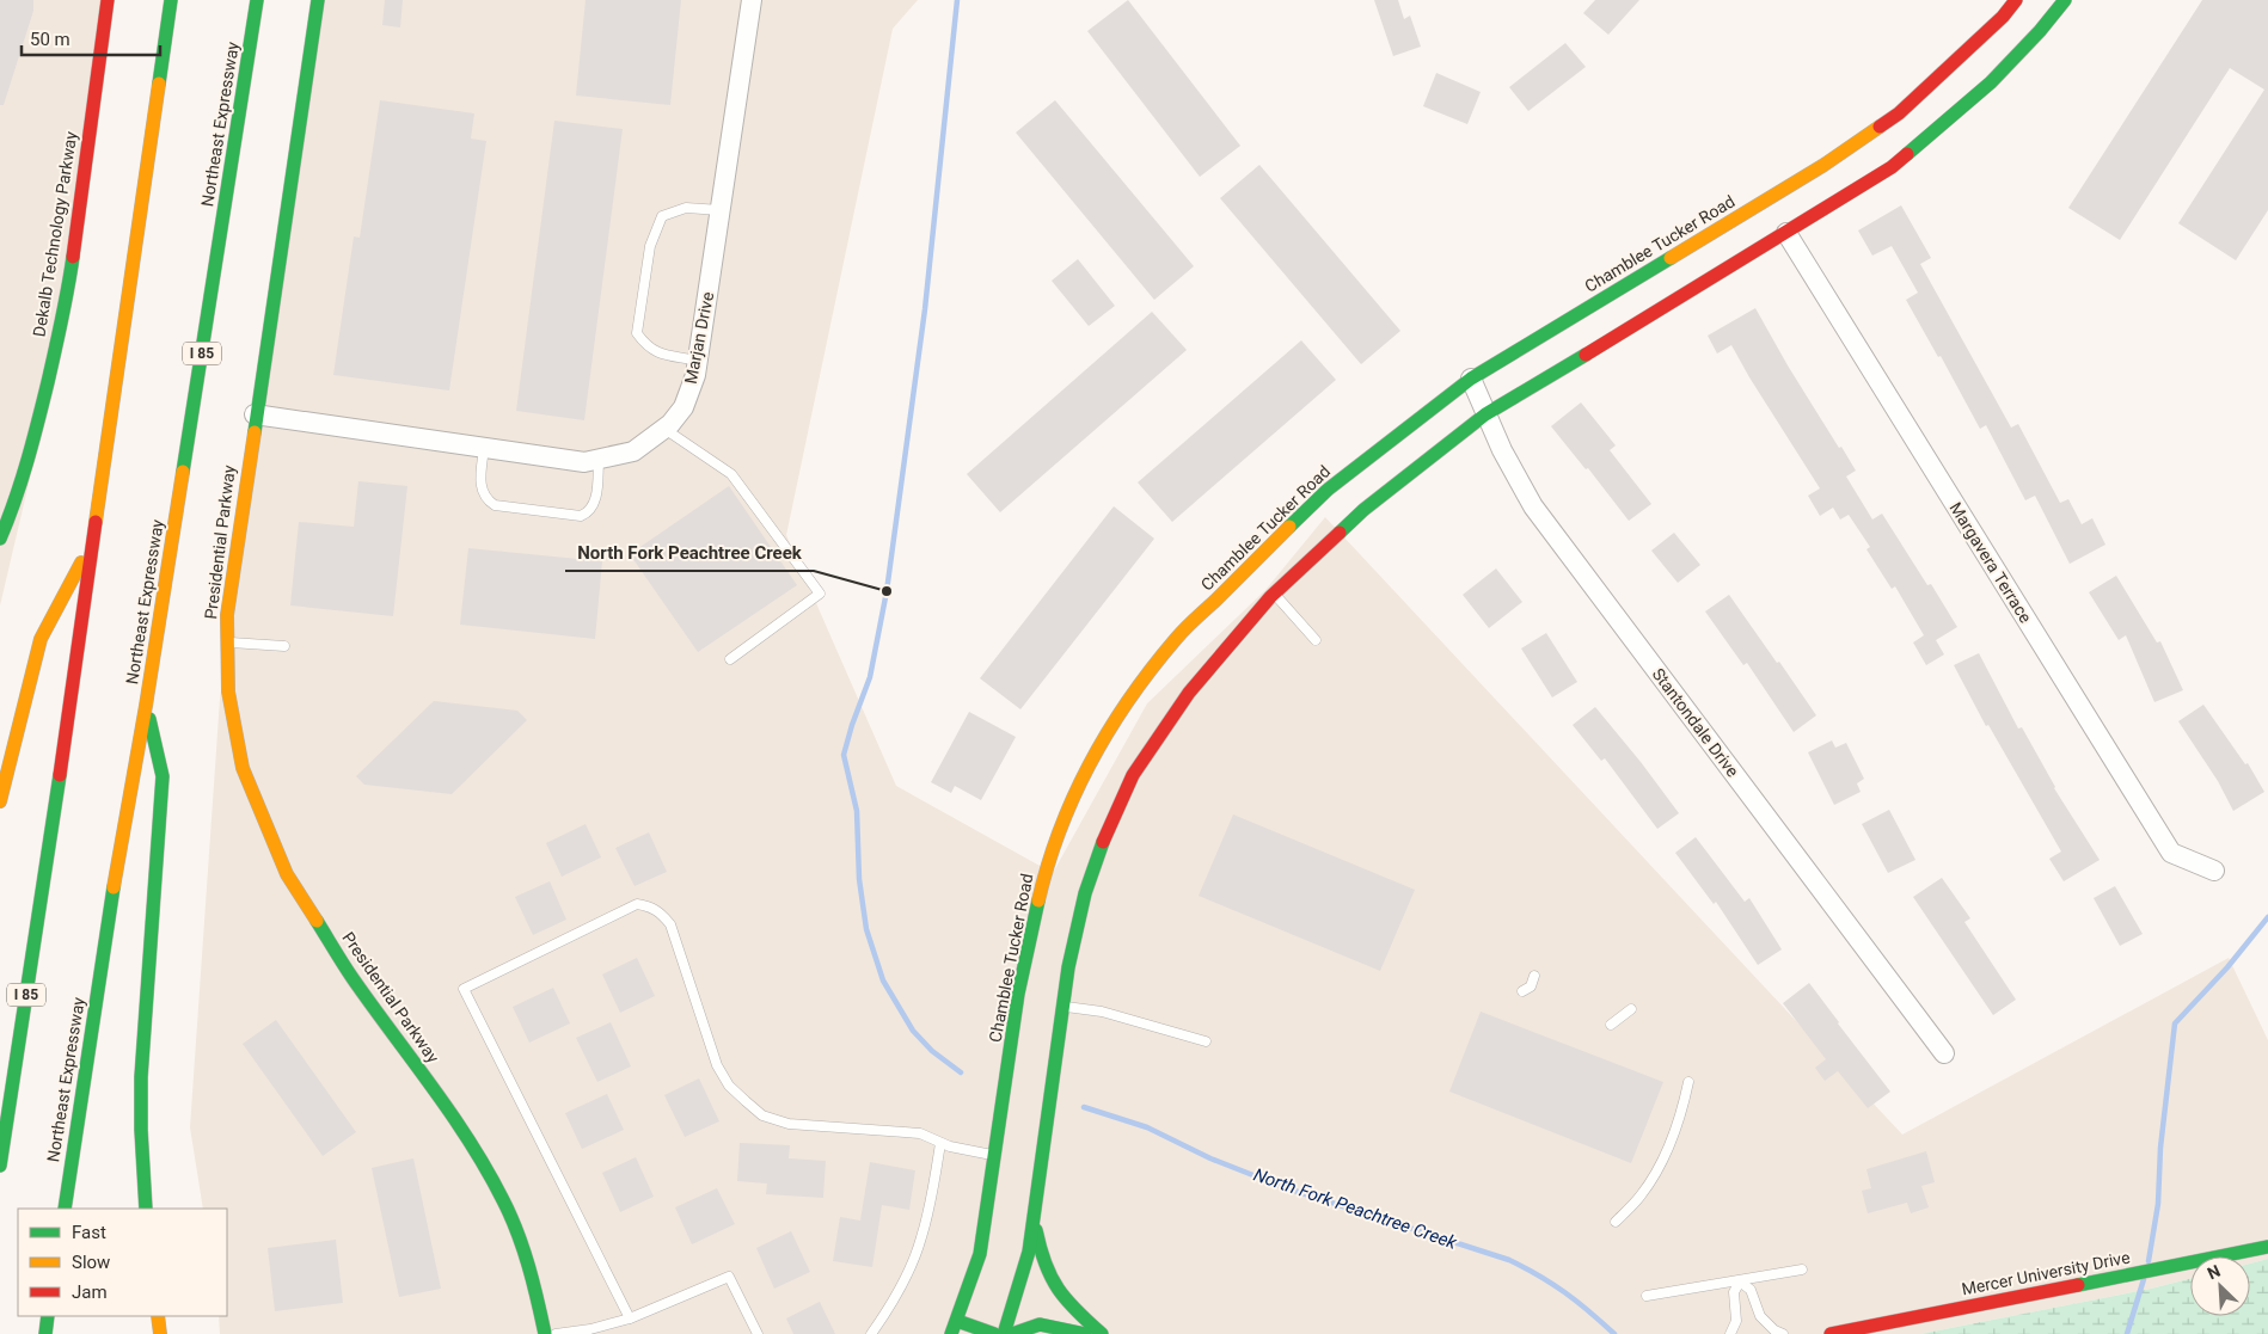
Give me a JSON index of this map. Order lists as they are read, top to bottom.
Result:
{
  "streets": {
    "main road": [
      "Northeast Expressway",
      "Dekalb Technology Parkway",
      "Chamblee Tucker Road",
      "I 85",
      "Presidential Parkway",
      "Mercer University Drive"
    ],
    "street": ["Marjan Drive", "Margavera Terrace", "Stantondale Drive"]
  },
  "crossings": [
    ["Chamblee Tucker Road", "Stantondale Drive"],
    ["Marjan Drive", "Presidential Parkway"]
  ],
  "water": ["North Fork Peachtree Creek"],
  "places": ["North Fork Peachtree Creek"],
  "legend": ["Fast", "Slow", "Jam"],
  "scale_bar": "50 m",
  "north": "top left"
}
